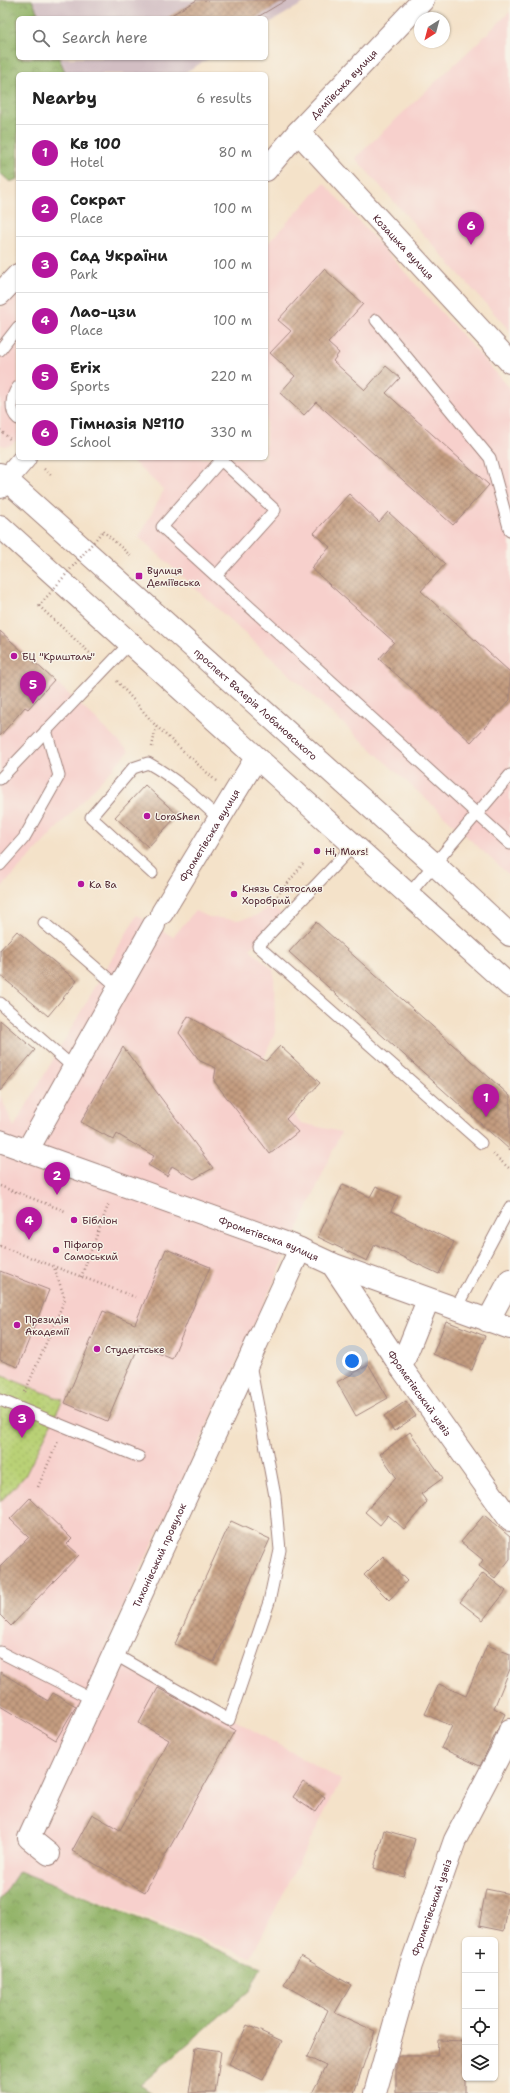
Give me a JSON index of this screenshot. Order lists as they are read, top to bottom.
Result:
{
  "streets": {
    "street": [
      "Деміївська вулиця",
      "Козацька вулиця",
      "проспект Валерія Лобановського",
      "Фрометівська вулиця",
      "Фрометівський узвіз",
      "Тихонівський провулок"
    ]
  },
  "crossings": [
    ["Деміївська вулиця", "Козацька вулиця"],
    ["Фрометівська вулиця", "Фрометівський узвіз"],
    ["Фрометівська вулиця", "Тихонівський провулок"]
  ],
  "places": {
    "transit": ["Вулиця Деміївська"],
    "other": [
      "БЦ \"Кришталь\"",
      "LoraShen",
      "Hi, Mars!",
      "Ка Ва",
      "Князь Святослав Хоробрий",
      "Бібліон",
      "Піфагор Самоський",
      "Президія Академії",
      "Студентське"
    ]
  },
  "north": "bottom left",
  "page": {
    "search": "Search here",
    "heading": ["Nearby", "6 results"],
    "list": [
      {
        "mark": "1",
        "name": "Кв 100",
        "note": "Hotel",
        "value": "80 m"
      },
      {
        "mark": "2",
        "name": "Сократ",
        "note": "Place",
        "value": "100 m"
      },
      {
        "mark": "3",
        "name": "Сад України",
        "note": "Park",
        "value": "100 m"
      },
      {
        "mark": "4",
        "name": "Лао-цзи",
        "note": "Place",
        "value": "100 m"
      },
      {
        "mark": "5",
        "name": "Erix",
        "note": "Sports",
        "value": "220 m"
      },
      {
        "mark": "6",
        "name": "Гімназія №110",
        "note": "School",
        "value": "330 m"
      }
    ],
    "pins": [
      "6",
      "5",
      "1",
      "2",
      "4",
      "3"
    ],
    "map_buttons": ["+", "−"]
  }
}
